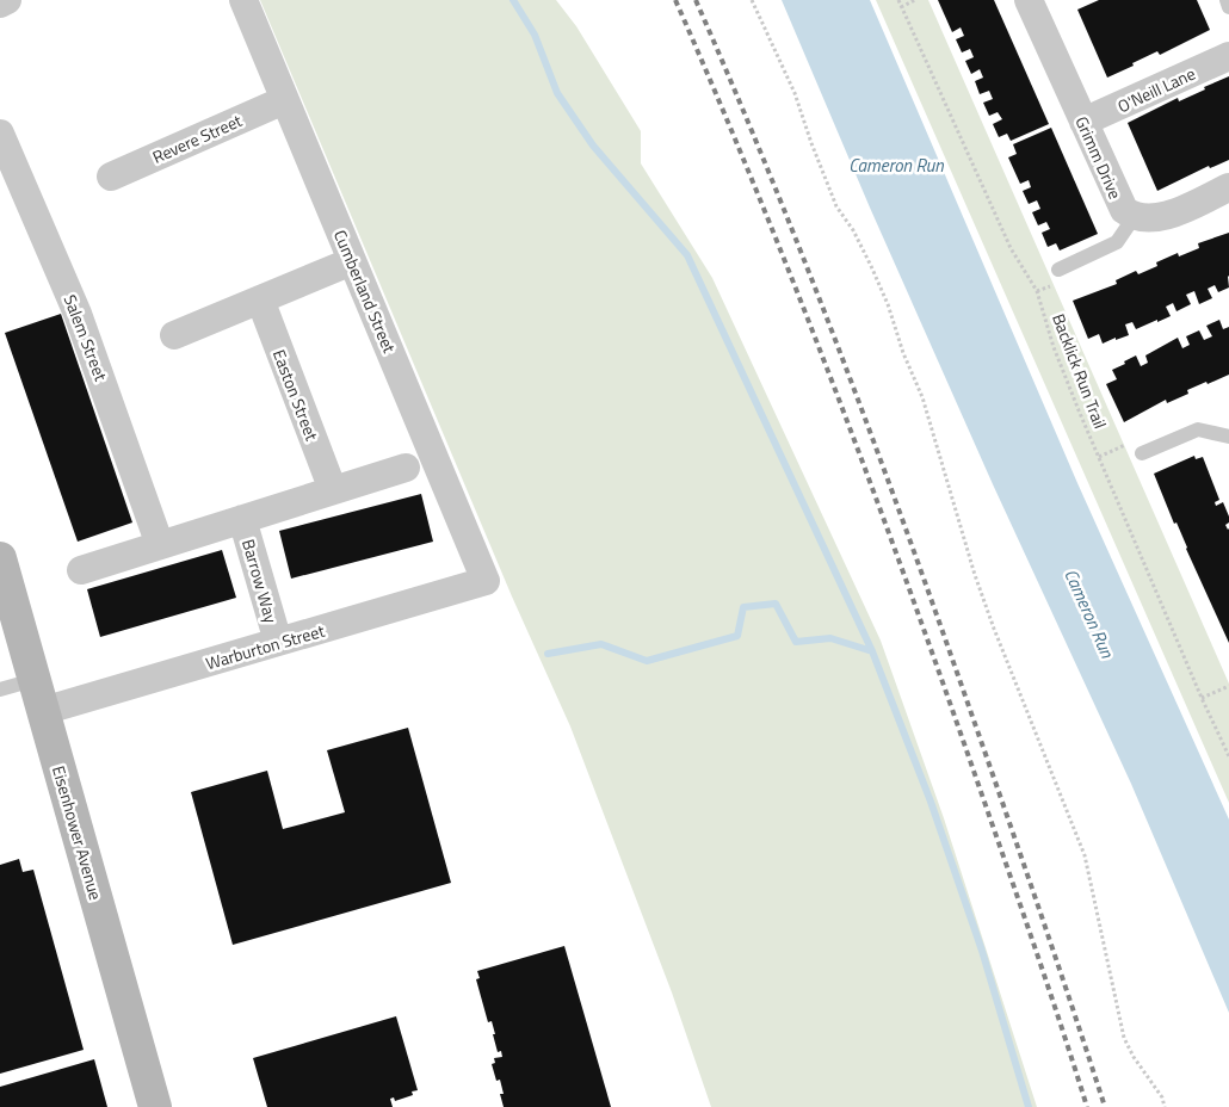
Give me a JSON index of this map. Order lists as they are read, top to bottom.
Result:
{
  "streets": {
    "main road": ["Eisenhower Avenue"],
    "street": [
      "O'Neill Lane",
      "Revere Street",
      "Grimm Drive",
      "Cumberland Street",
      "Salem Street",
      "Easton Street",
      "Barrow Way",
      "Warburton Street"
    ],
    "path": ["Backlick Run Trail"]
  },
  "crossings": [
    ["O'Neill Lane", "Grimm Drive"],
    ["Revere Street", "Cumberland Street"],
    ["Cumberland Street", "Warburton Street"],
    ["Barrow Way", "Warburton Street"],
    ["Warburton Street", "Eisenhower Avenue"]
  ],
  "water": ["Cameron Run"]
}
